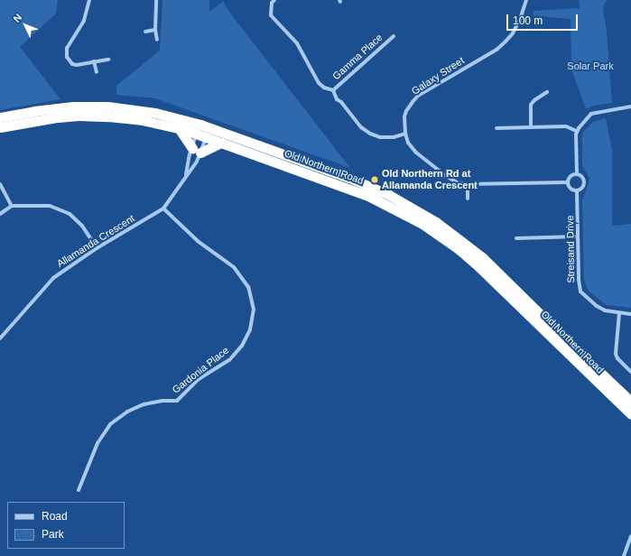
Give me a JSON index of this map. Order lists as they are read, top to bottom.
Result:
{
  "streets": {
    "highway": ["Old Northern Road"],
    "street": [
      "Gamma Place",
      "Galaxy Street",
      "Allamanda Crescent",
      "Streisand Drive",
      "Gardonia Place"
    ]
  },
  "crossings": [
    ["Galaxy Street", "Streisand Drive"],
    ["Old Northern Road", "Allamanda Crescent"],
    ["Allamanda Crescent", "Gardonia Place"]
  ],
  "parks": ["Solar Park"],
  "places": ["Old Northern Rd at Allamanda Crescent"],
  "legend": ["Road", "Park"],
  "scale_bar": "100 m",
  "north": "top left"
}
